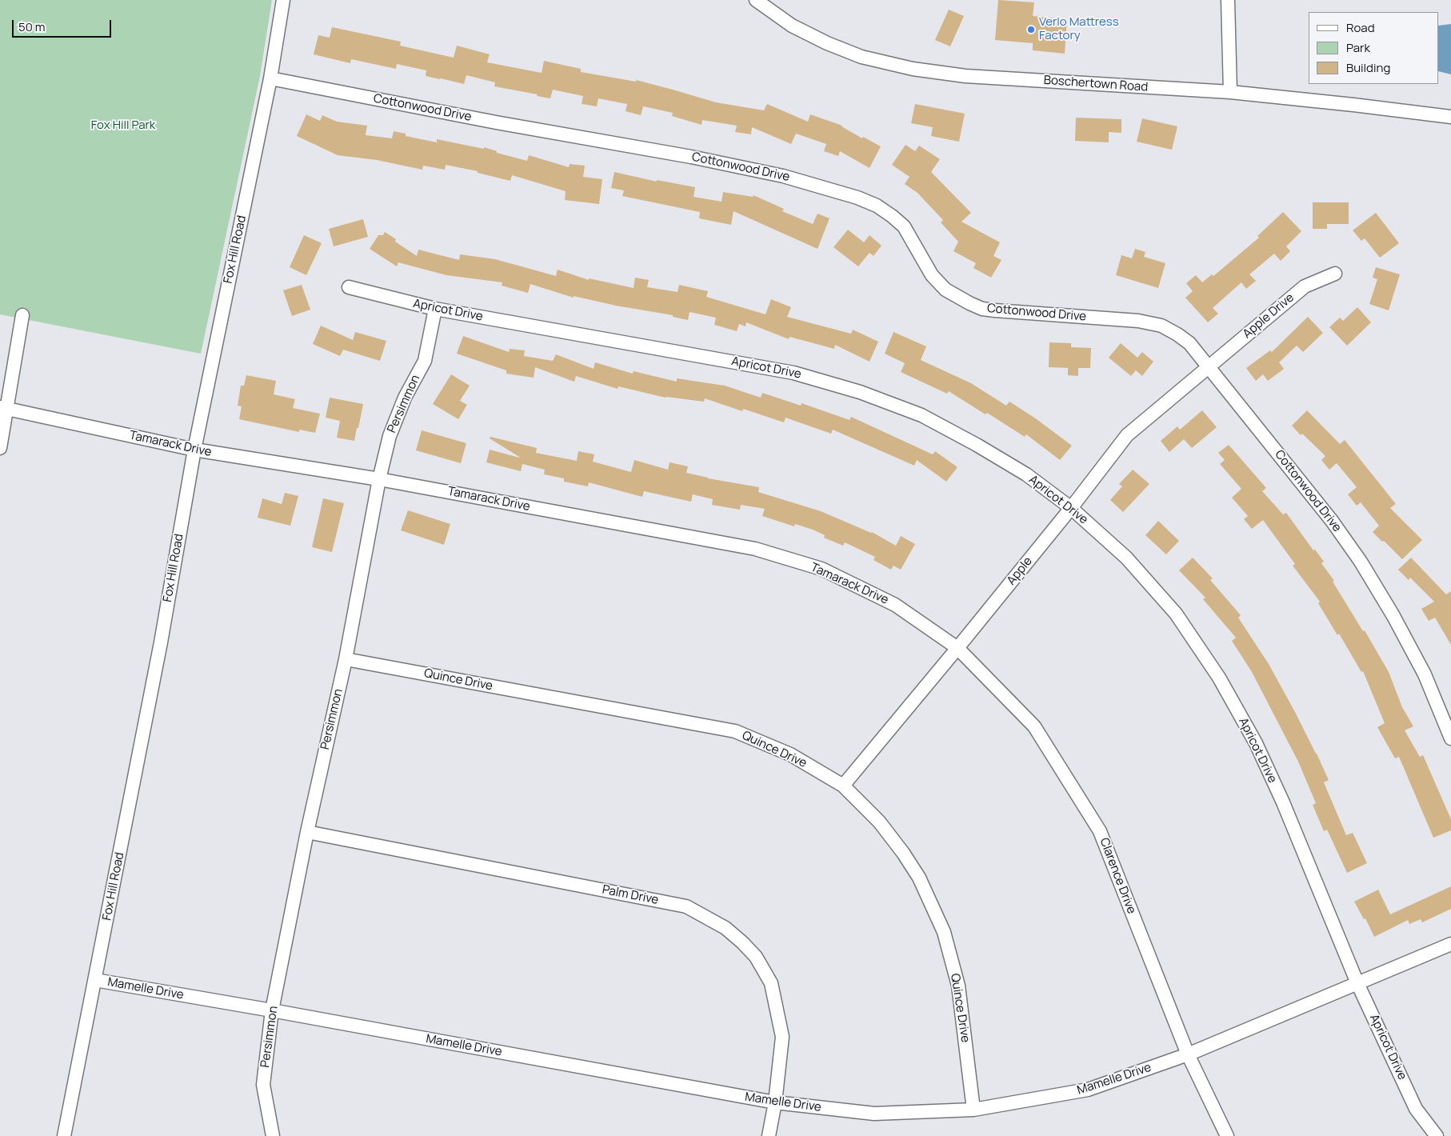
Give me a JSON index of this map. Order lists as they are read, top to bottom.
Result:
{
  "streets": {
    "street": [
      "Boschertown Road",
      "Cottonwood Drive",
      "Fox Hill Road",
      "Apricot Drive",
      "Apple Drive",
      "Persimmon",
      "Tamarack Drive",
      "Apple",
      "Quince Drive",
      "Clarence Drive",
      "Palm Drive",
      "Mamelle Drive"
    ]
  },
  "crossings": [
    ["Cottonwood Drive", "Fox Hill Road"],
    ["Cottonwood Drive", "Apple Drive"],
    ["Cottonwood Drive", "Apple"],
    ["Fox Hill Road", "Tamarack Drive"],
    ["Fox Hill Road", "Mamelle Drive"],
    ["Apricot Drive", "Persimmon"],
    ["Apricot Drive", "Apple"],
    ["Apricot Drive", "Mamelle Drive"],
    ["Apple Drive", "Apple"],
    ["Persimmon", "Tamarack Drive"],
    ["Persimmon", "Quince Drive"],
    ["Persimmon", "Palm Drive"],
    ["Persimmon", "Mamelle Drive"],
    ["Tamarack Drive", "Apple"],
    ["Tamarack Drive", "Clarence Drive"],
    ["Apple", "Quince Drive"],
    ["Apple", "Clarence Drive"],
    ["Quince Drive", "Mamelle Drive"],
    ["Clarence Drive", "Mamelle Drive"],
    ["Palm Drive", "Mamelle Drive"]
  ],
  "parks": ["Fox Hill Park"],
  "places": ["Verlo Mattress Factory"],
  "legend": ["Road", "Park", "Building"],
  "scale_bar": "50 m"
}
